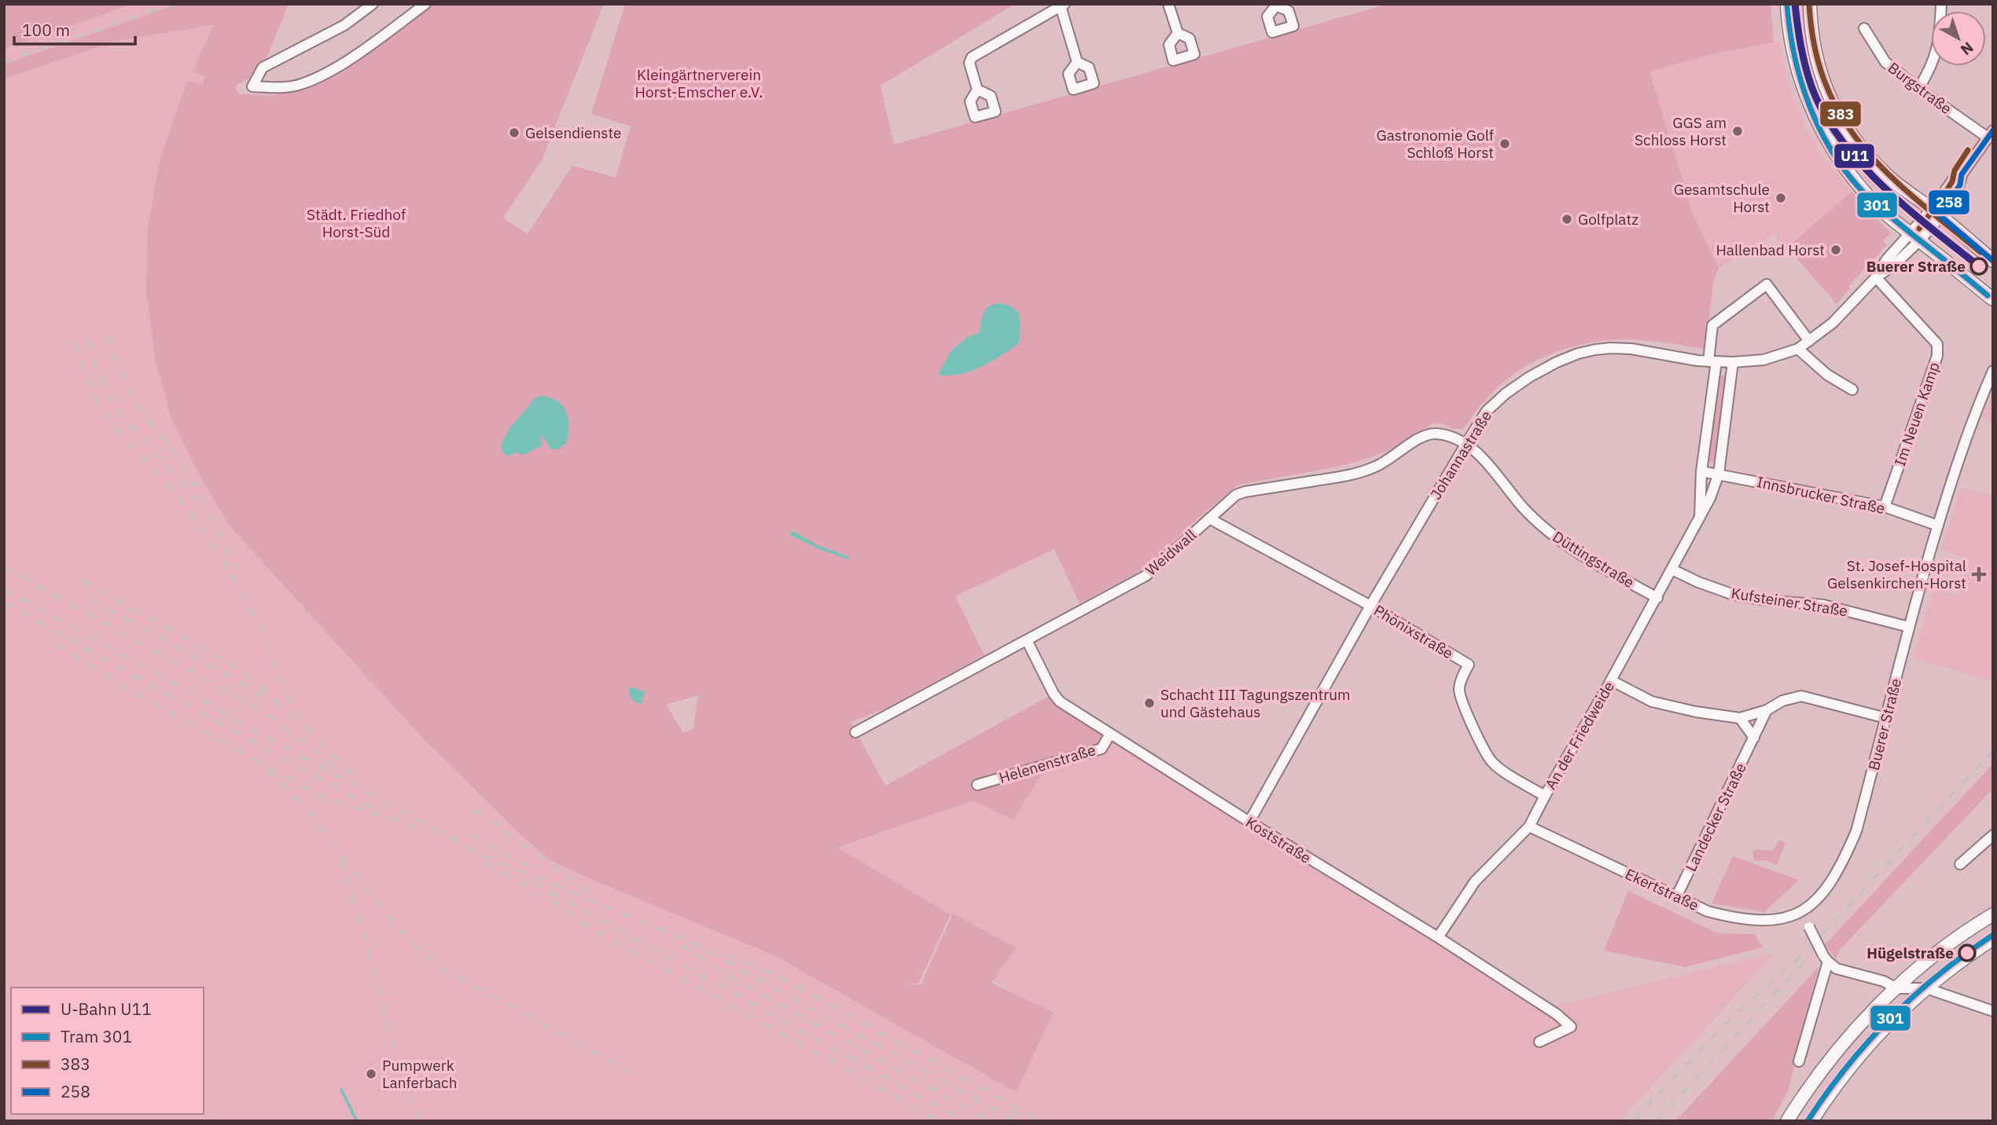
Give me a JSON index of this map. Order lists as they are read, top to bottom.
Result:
{
  "streets": {
    "street": [
      "Burgstraße",
      "Im Neuen Kamp",
      "Johannastraße",
      "Innsbrucker Straße",
      "Weidwall",
      "Düttingstraße",
      "Kufsteiner Straße",
      "Phönixstraße",
      "Buerer Straße",
      "An der Friedweide",
      "Helenenstraße",
      "Landecker Straße",
      "Koststraße",
      "Ekertstraße"
    ]
  },
  "crossings": [
    ["Burgstraße", "Johannastraße"],
    ["Im Neuen Kamp", "Johannastraße"],
    ["Im Neuen Kamp", "Innsbrucker Straße"],
    ["Johannastraße", "Weidwall"],
    ["Johannastraße", "Düttingstraße"],
    ["Johannastraße", "Phönixstraße"],
    ["Johannastraße", "An der Friedweide"],
    ["Johannastraße", "Koststraße"],
    ["Innsbrucker Straße", "Buerer Straße"],
    ["Innsbrucker Straße", "An der Friedweide"],
    ["Weidwall", "Düttingstraße"],
    ["Weidwall", "Phönixstraße"],
    ["Weidwall", "Koststraße"],
    ["Düttingstraße", "An der Friedweide"],
    ["Kufsteiner Straße", "Buerer Straße"],
    ["Kufsteiner Straße", "An der Friedweide"],
    ["Phönixstraße", "An der Friedweide"],
    ["Buerer Straße", "Ekertstraße"],
    ["An der Friedweide", "Koststraße"],
    ["An der Friedweide", "Ekertstraße"],
    ["Helenenstraße", "Koststraße"],
    ["Landecker Straße", "Ekertstraße"]
  ],
  "parks": ["Kleingärtnerverein Horst-Emscher e.V.", "Städt. Friedhof Horst-Süd"],
  "places": {
    "other": [
      "GGS am Schloss Horst",
      "Gelsendienste",
      "Gastronomie Golf Schloß Horst",
      "Gesamtschule Horst",
      "Golfplatz",
      "Hallenbad Horst",
      "Buerer Straße",
      "Schacht III Tagungszentrum und Gästehaus",
      "Hügelstraße",
      "Pumpwerk Lanferbach"
    ],
    "health": ["St. Josef-Hospital Gelsenkirchen-Horst"]
  },
  "lines": [
    "metro line U11",
    "transit line 383",
    "tram line 301",
    "transit line 258"
  ],
  "legend": [
    "U-Bahn U11",
    "Tram 301",
    "383",
    "258"
  ],
  "scale_bar": "100 m",
  "north": "bottom right"
}
